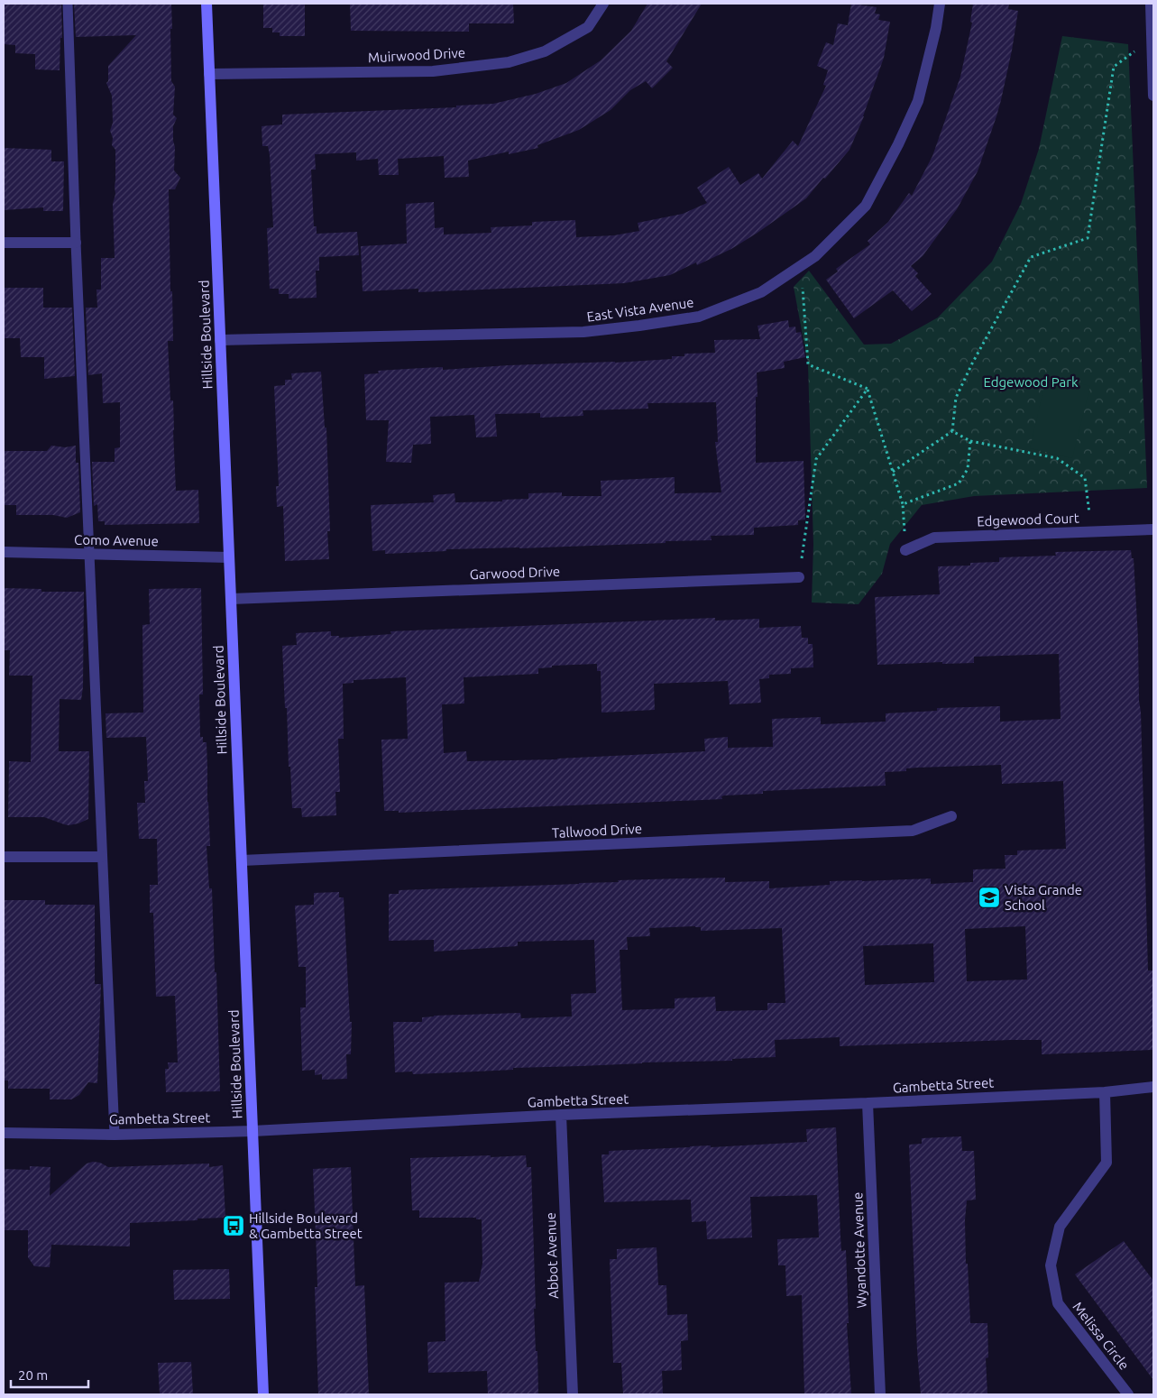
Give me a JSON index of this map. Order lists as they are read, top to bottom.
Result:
{
  "streets": {
    "main road": ["Hillside Boulevard"],
    "street": [
      "Muirwood Drive",
      "East Vista Avenue",
      "Edgewood Court",
      "Como Avenue",
      "Garwood Drive",
      "Tallwood Drive",
      "Gambetta Street",
      "Wyandotte Avenue",
      "Abbot Avenue",
      "Melissa Circle"
    ]
  },
  "crossings": [
    ["Muirwood Drive", "Hillside Boulevard"],
    ["East Vista Avenue", "Hillside Boulevard"],
    ["Hillside Boulevard", "Como Avenue"],
    ["Hillside Boulevard", "Garwood Drive"],
    ["Hillside Boulevard", "Tallwood Drive"],
    ["Hillside Boulevard", "Gambetta Street"],
    ["Gambetta Street", "Wyandotte Avenue"],
    ["Gambetta Street", "Abbot Avenue"],
    ["Gambetta Street", "Melissa Circle"]
  ],
  "parks": ["Edgewood Park"],
  "places": {
    "school or university": ["Vista Grande School"],
    "bus stop": ["Hillside Boulevard & Gambetta Street"]
  },
  "scale_bar": "20 m"
}
